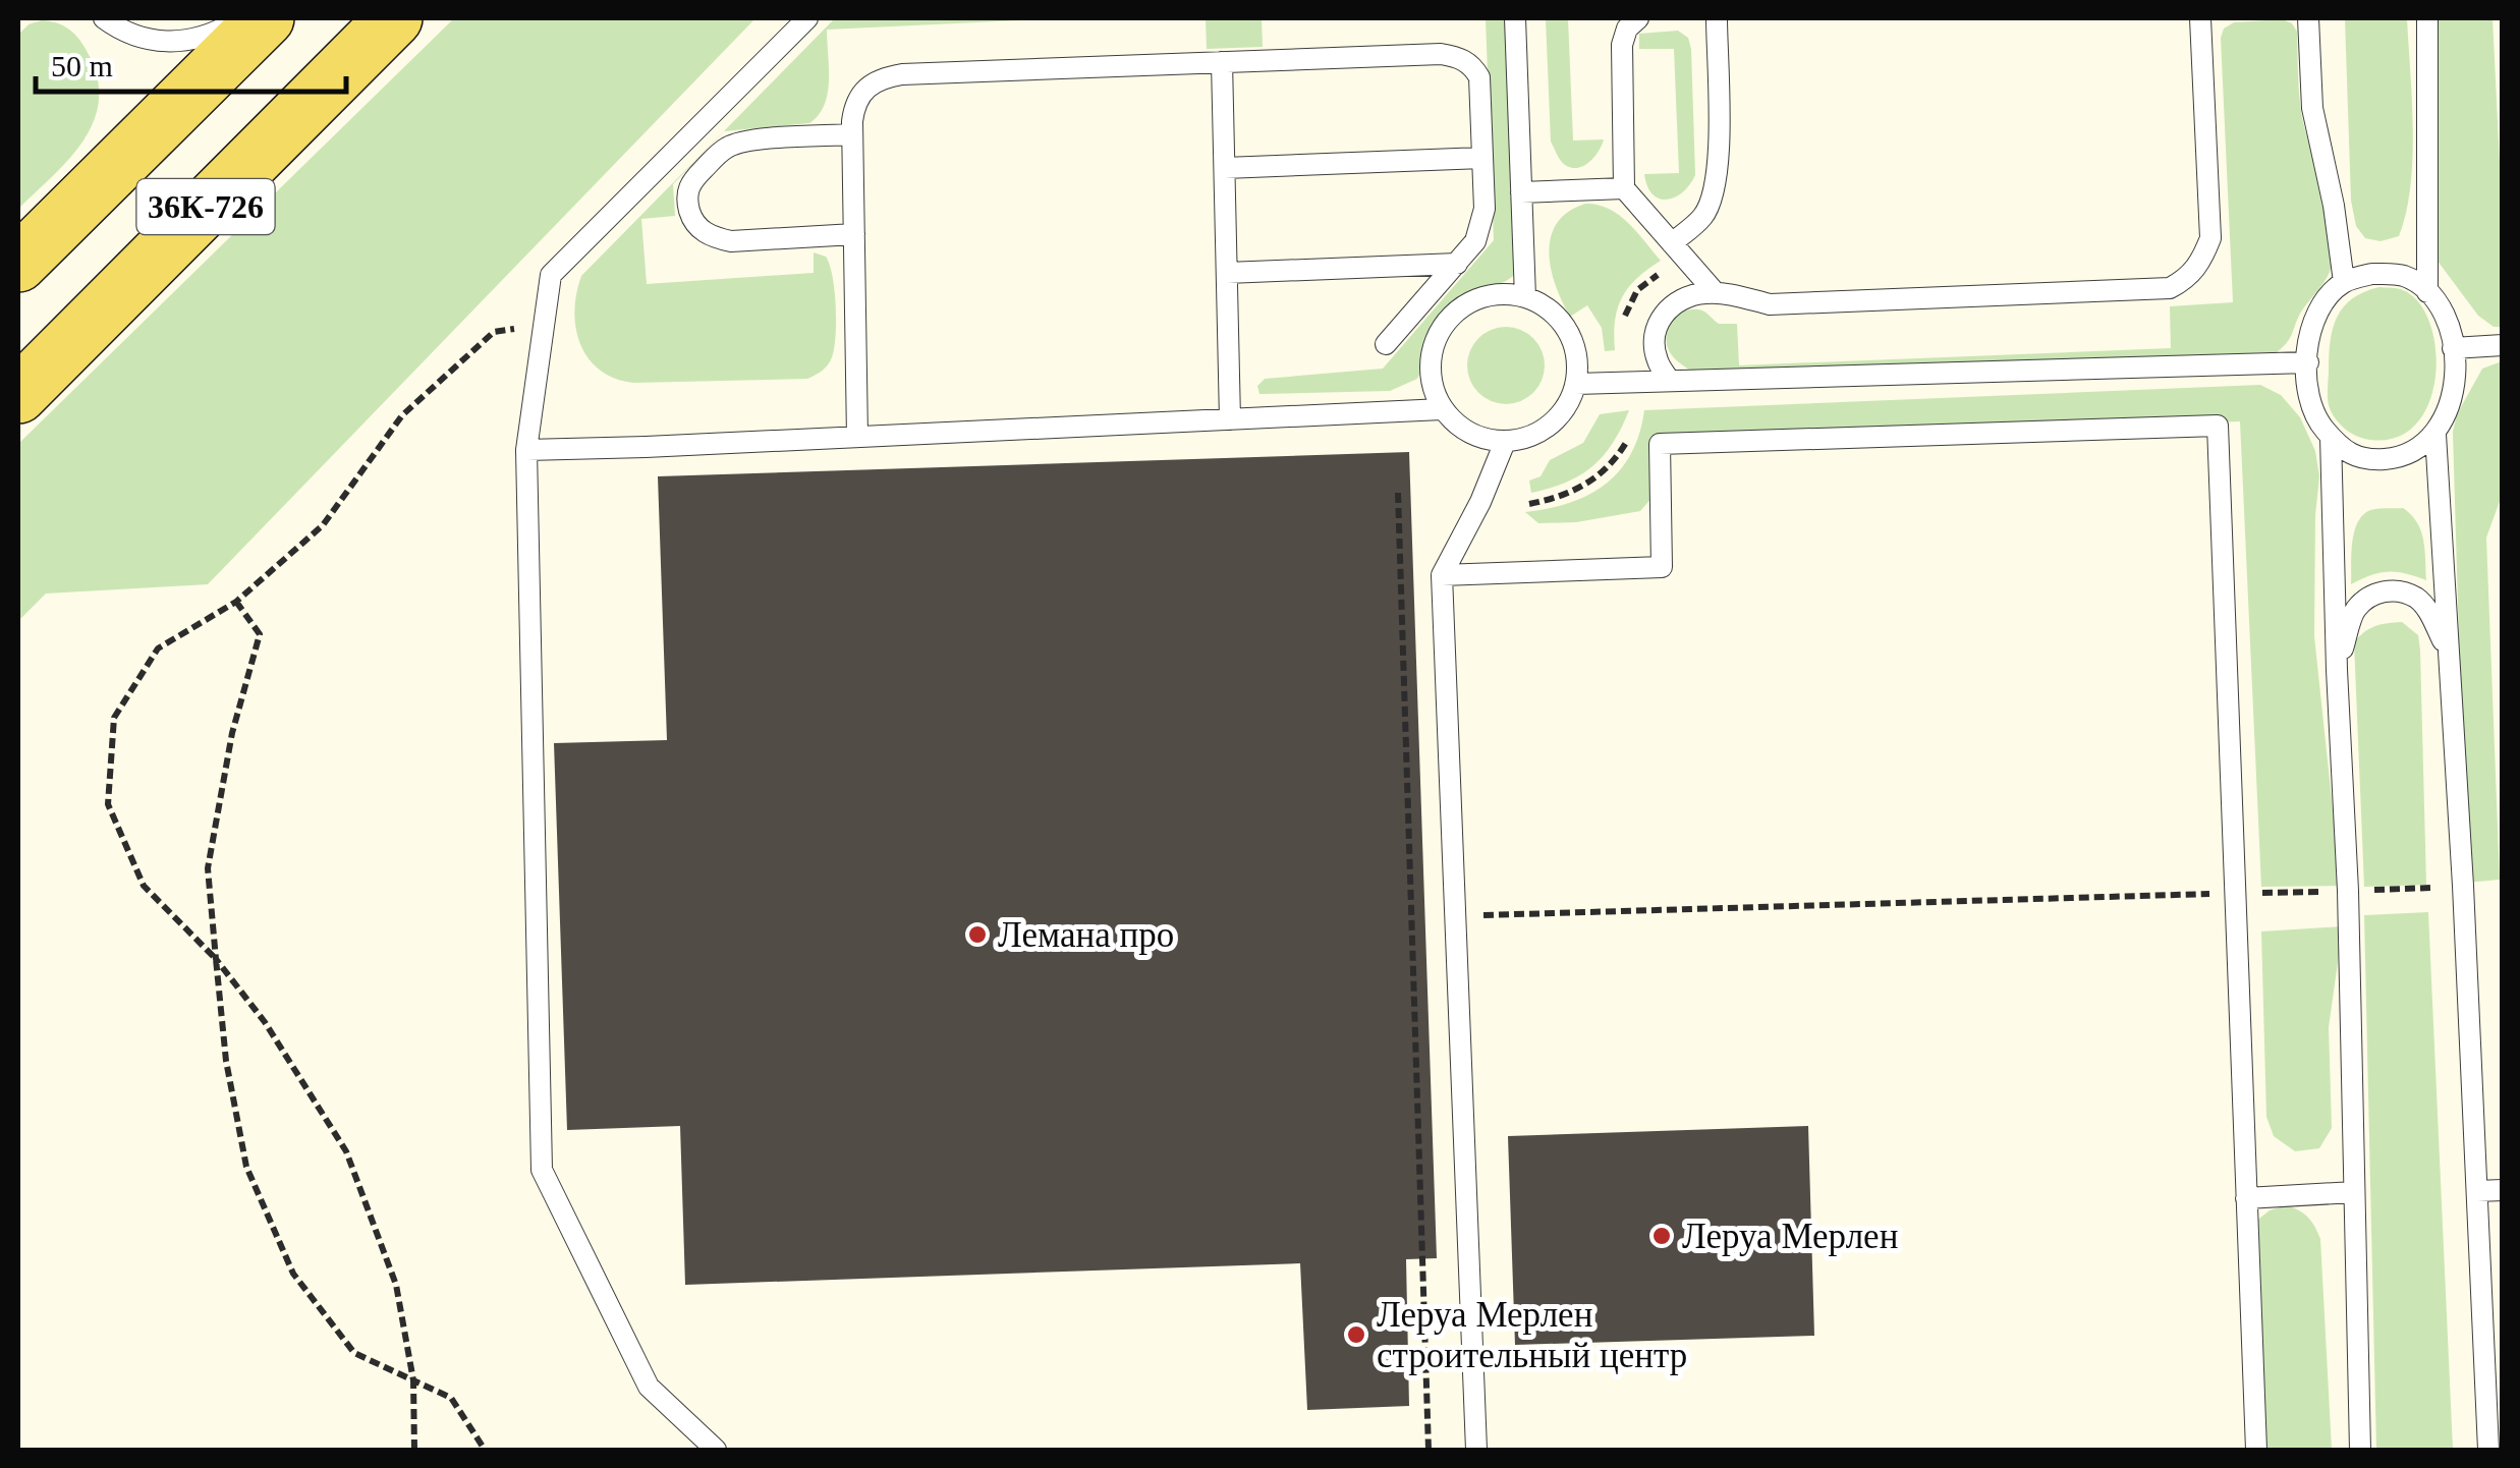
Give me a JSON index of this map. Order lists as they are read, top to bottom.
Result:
{
  "streets": {
    "main road": ["36К-726"]
  },
  "places": ["Лемана про", "Леруа Мерлен", "Леруа Мерлен строительный центр"],
  "scale_bar": "50 m"
}
